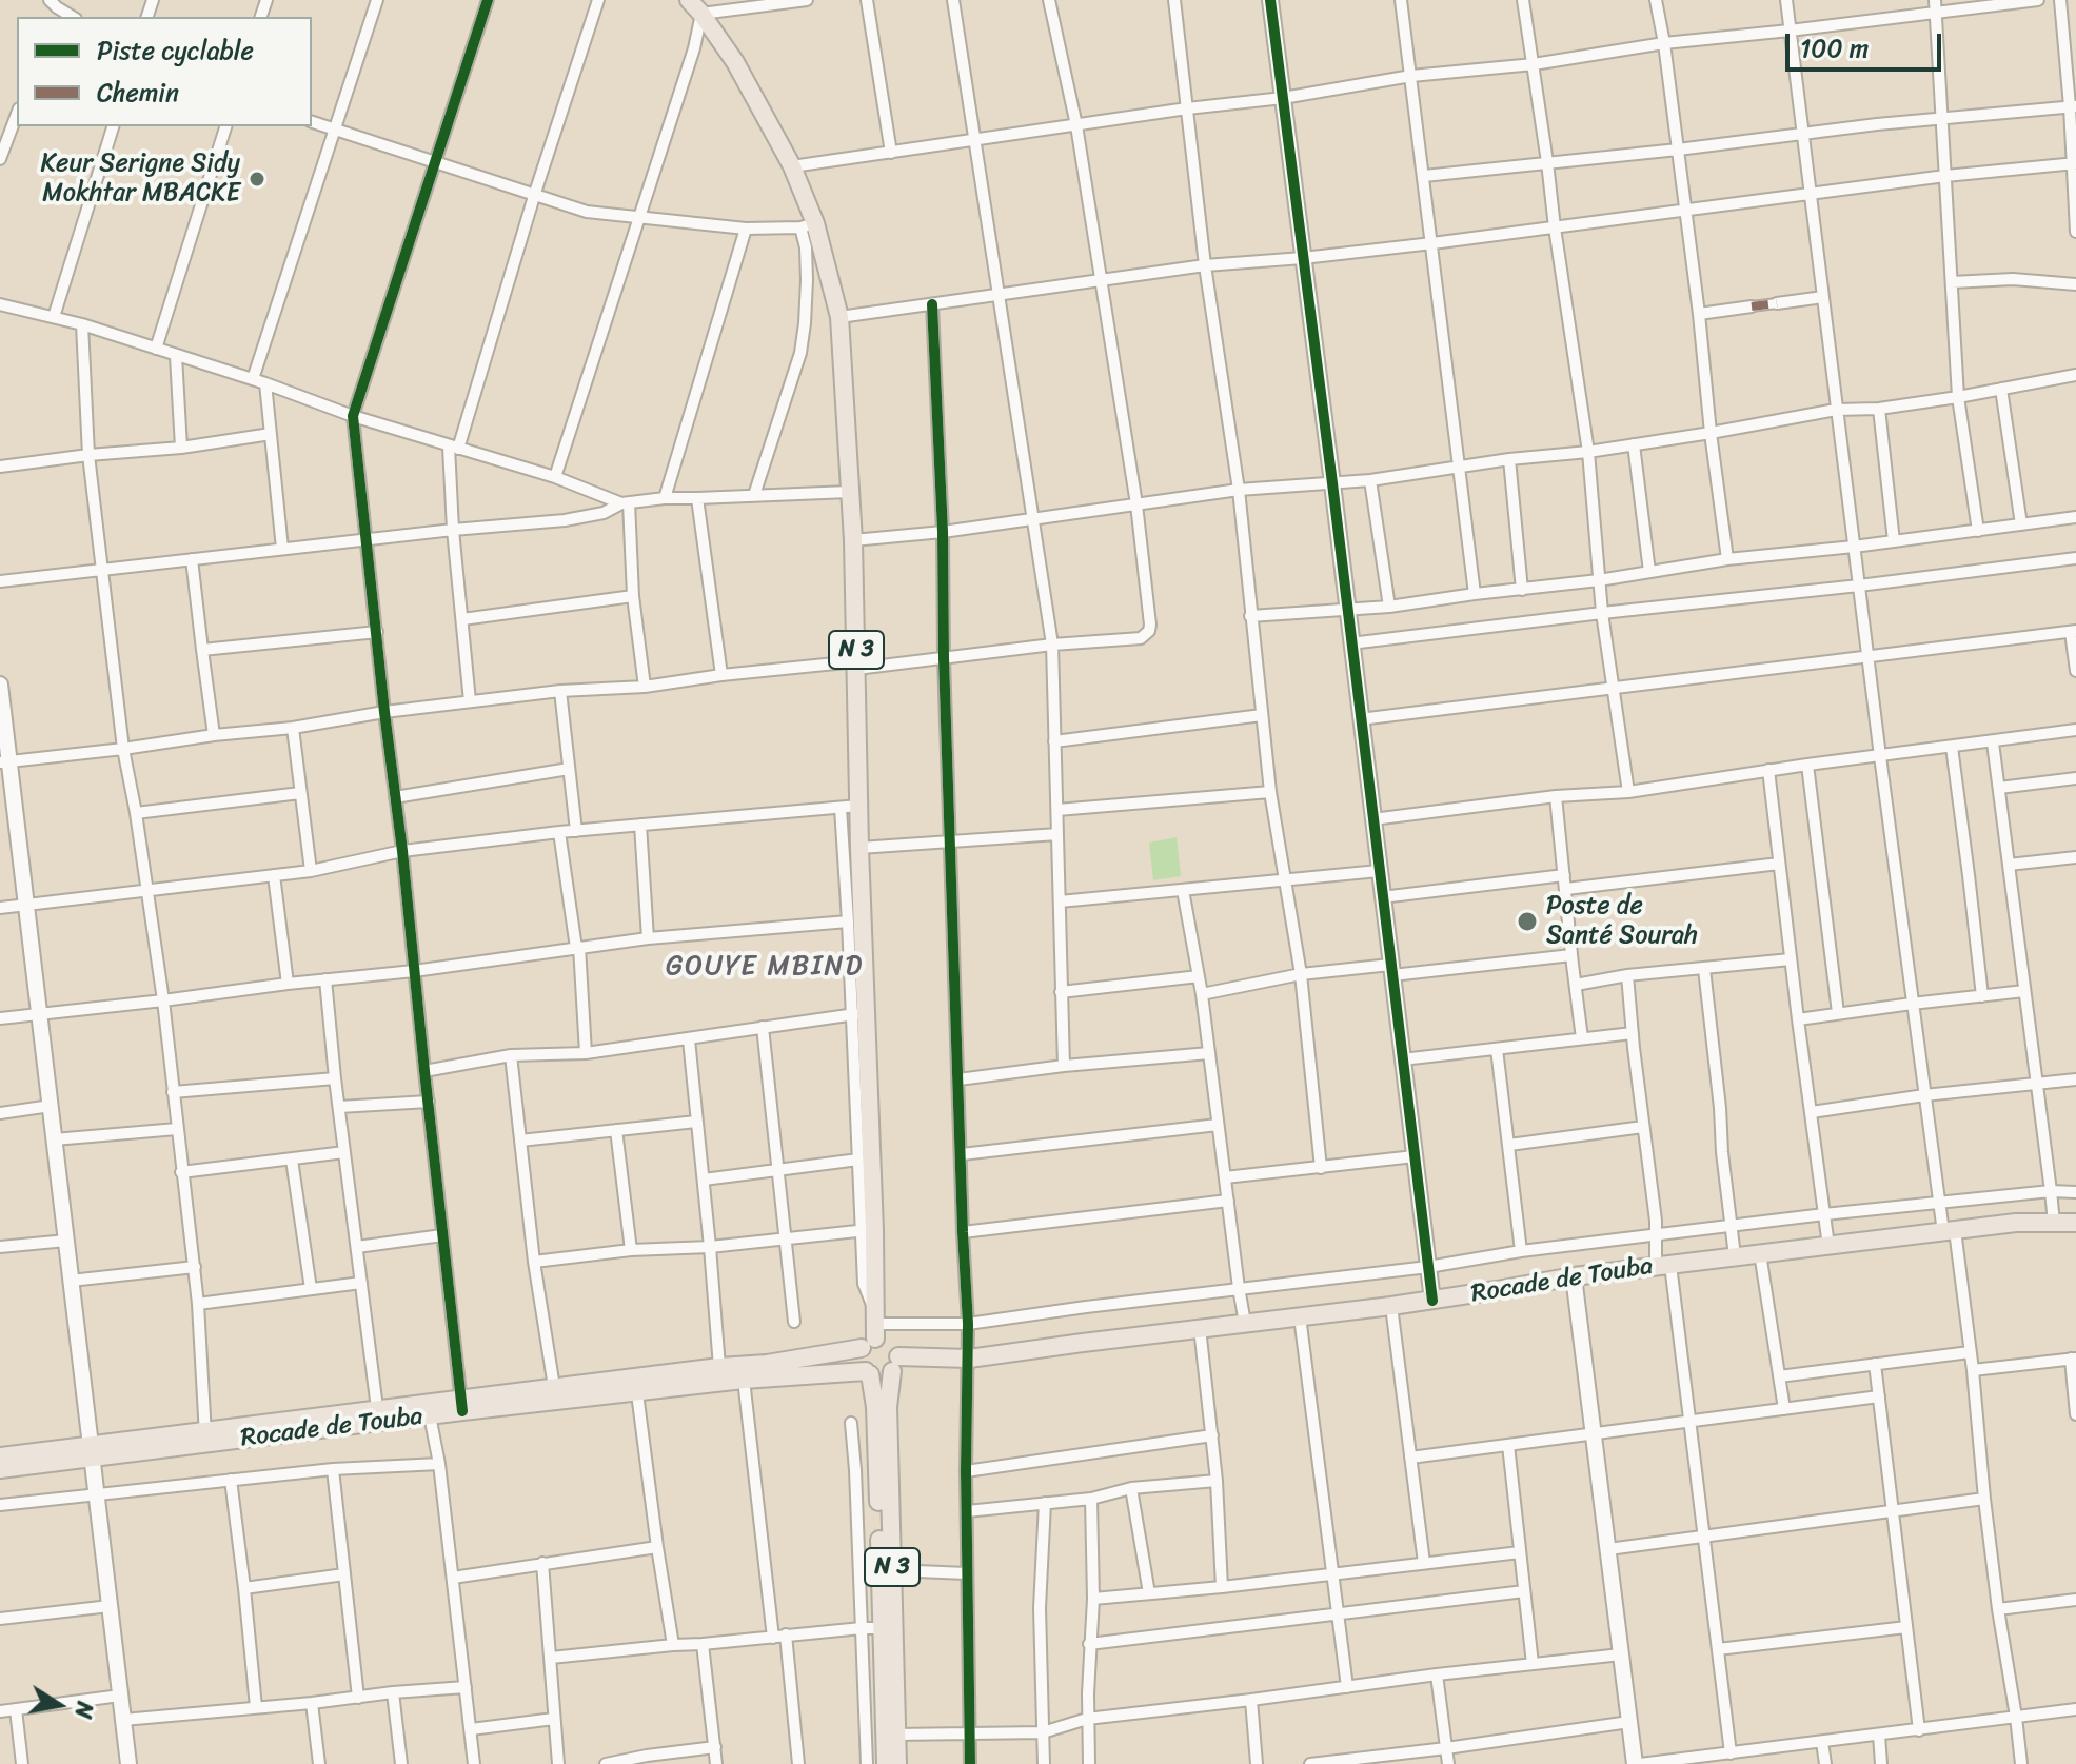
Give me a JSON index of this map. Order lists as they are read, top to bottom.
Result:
{
  "streets": {
    "main road": ["N 3", "Rocade de Touba"]
  },
  "crossings": [
    ["N 3", "Rocade de Touba"]
  ],
  "districts": ["GOUYE MBIND"],
  "places": ["Keur Serigne Sidy Mokhtar MBACKE", "Poste de Santé Sourah"],
  "legend": ["Piste cyclable", "Chemin"],
  "scale_bar": "100 m",
  "north": "right"
}
